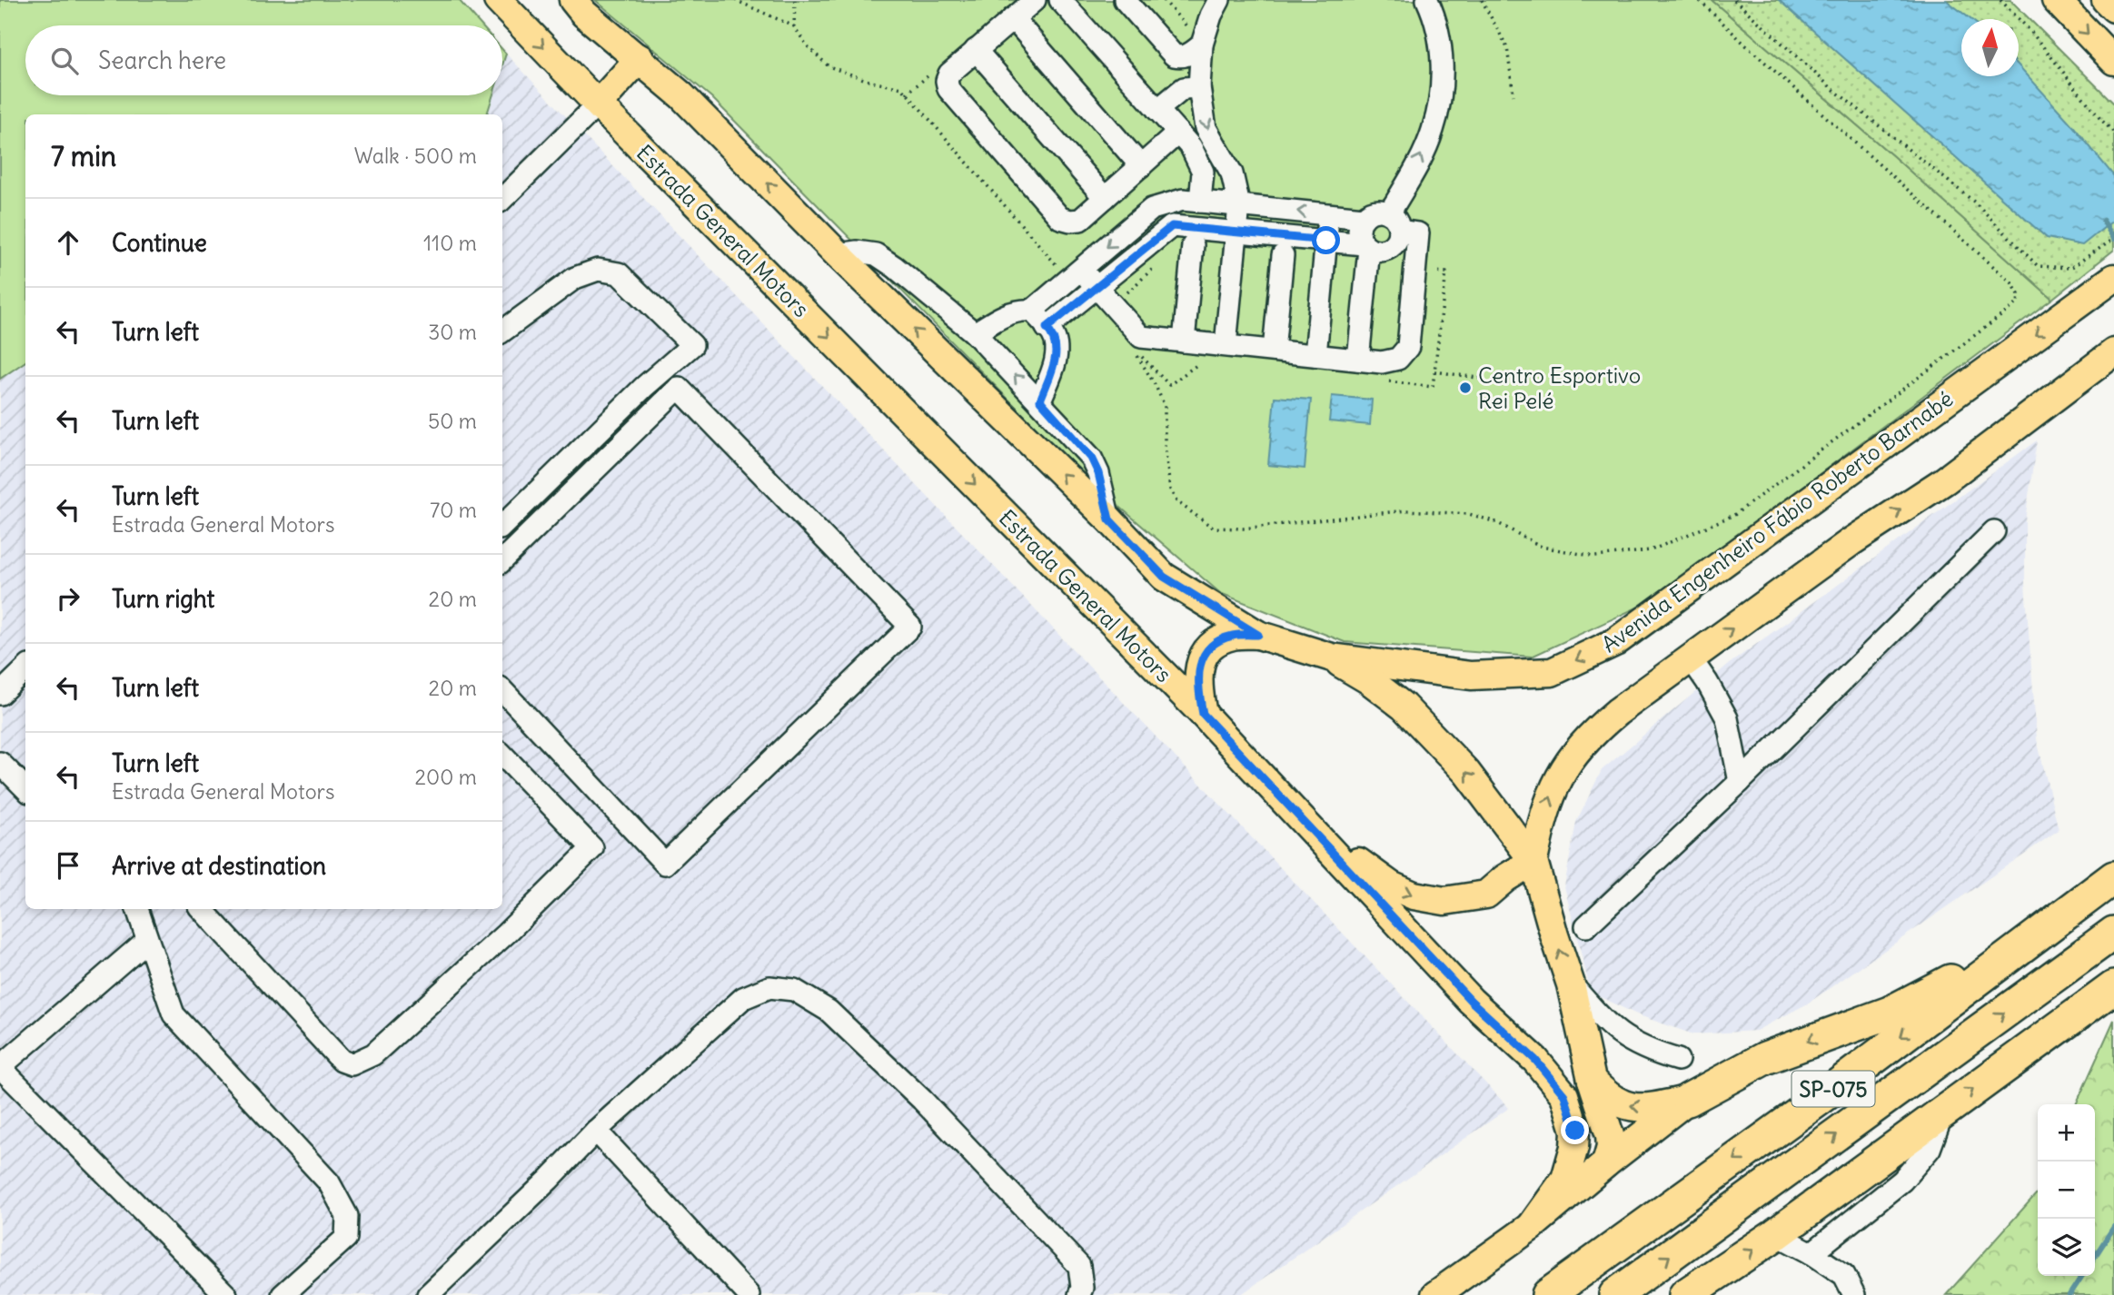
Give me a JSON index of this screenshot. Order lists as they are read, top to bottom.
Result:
{
  "streets": {
    "highway": ["SP-075"],
    "main road": ["Estrada General Motors", "Avenida Engenheiro Fábio Roberto Barnabé"]
  },
  "places": ["Centro Esportivo Rei Pelé"],
  "north": "top",
  "page": {
    "search": "Search here",
    "heading": ["7 min", "Walk · 500 m"],
    "list": [
      ["Continue", "110 m"],
      ["Turn left", "30 m"],
      ["Turn left", "50 m"],
      ["Turn left", "Estrada General Motors", "70 m"],
      ["Turn right", "20 m"],
      ["Turn left", "20 m"],
      ["Turn left", "Estrada General Motors", "200 m"],
      "Arrive at destination"
    ],
    "map_buttons": ["+", "−"]
  }
}
